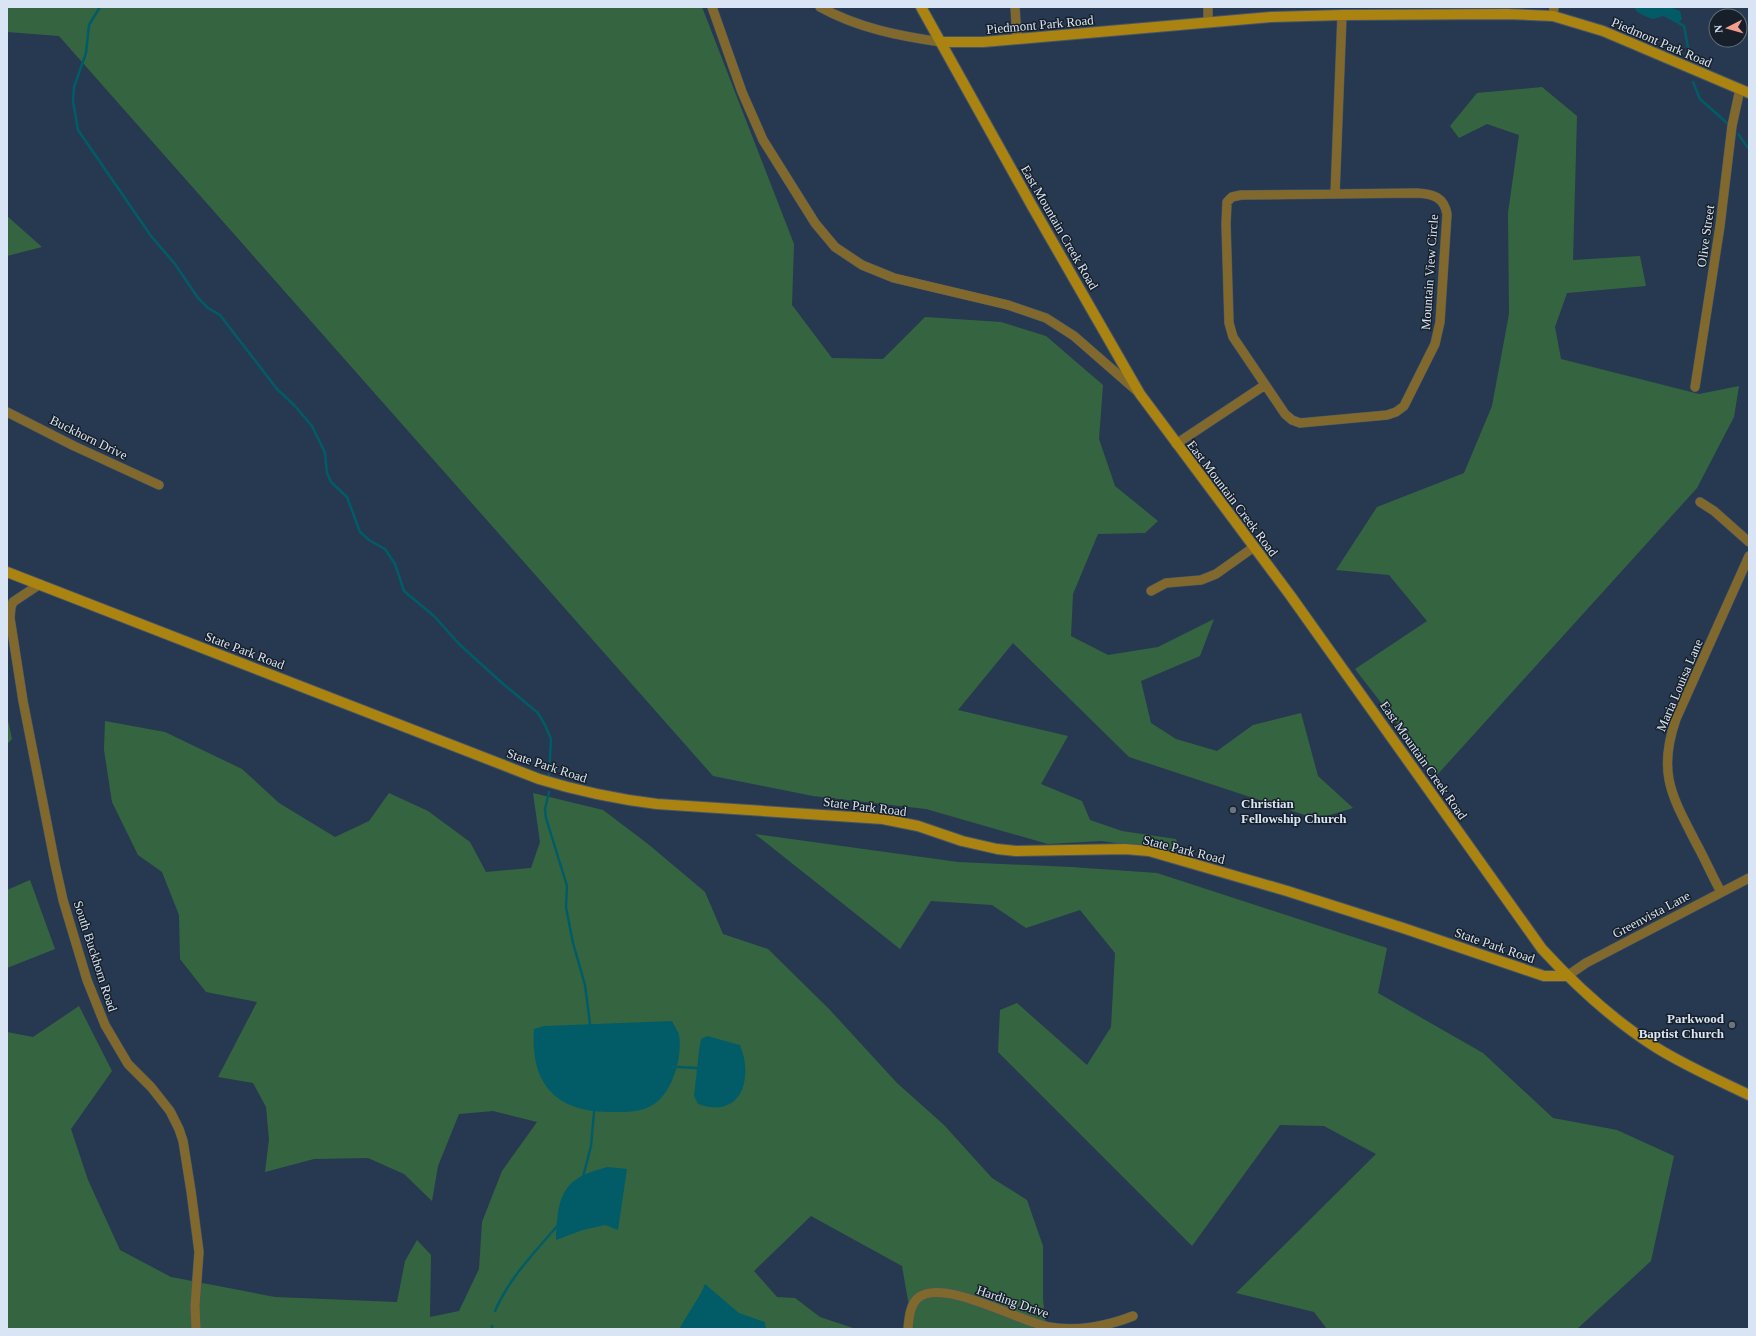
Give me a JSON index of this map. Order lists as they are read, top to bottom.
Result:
{
  "streets": {
    "street": [
      "Piedmont Park Road",
      "East Mountain Creek Road",
      "Olive Street",
      "Mountain View Circle",
      "Buckhorn Drive",
      "State Park Road",
      "Maria Louisa Lane",
      "Greenvista Lane",
      "South Buckhorn Road",
      "Harding Drive"
    ]
  },
  "crossings": [
    ["Piedmont Park Road", "East Mountain Creek Road"],
    ["Piedmont Park Road", "Olive Street"],
    ["East Mountain Creek Road", "State Park Road"],
    ["East Mountain Creek Road", "Greenvista Lane"],
    ["State Park Road", "Greenvista Lane"],
    ["State Park Road", "South Buckhorn Road"],
    ["Maria Louisa Lane", "Greenvista Lane"]
  ],
  "places": ["Christian Fellowship Church", "Parkwood Baptist Church"],
  "north": "left"
}
